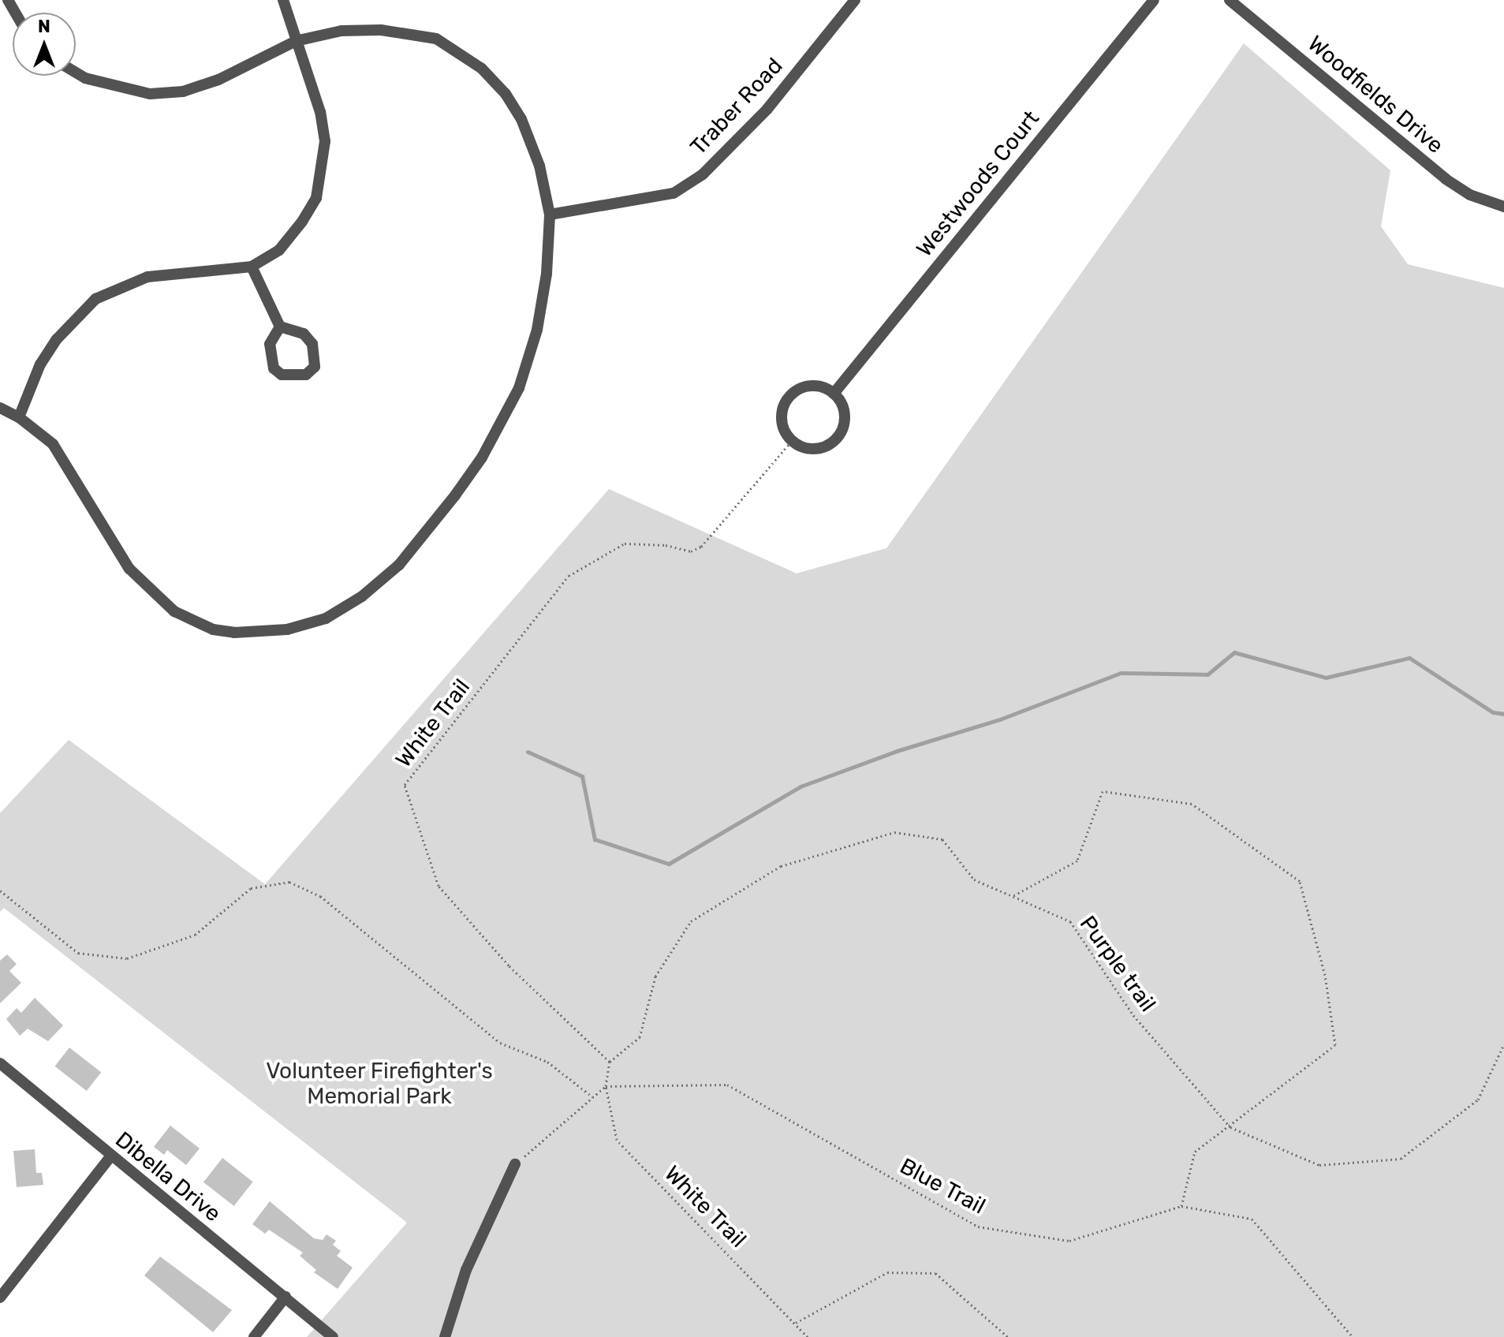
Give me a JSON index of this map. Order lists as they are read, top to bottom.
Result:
{
  "streets": {
    "street": [
      "Woodfields Drive",
      "Traber Road",
      "Westwoods Court",
      "Dibella Drive"
    ],
    "path": ["White Trail", "Purple trail", "Blue Trail"]
  },
  "crossings": [
    ["Westwoods Court", "White Trail"],
    ["White Trail", "Purple trail"],
    ["White Trail", "Blue Trail"]
  ],
  "parks": ["Volunteer Firefighter's Memorial Park"],
  "north": "top"
}
